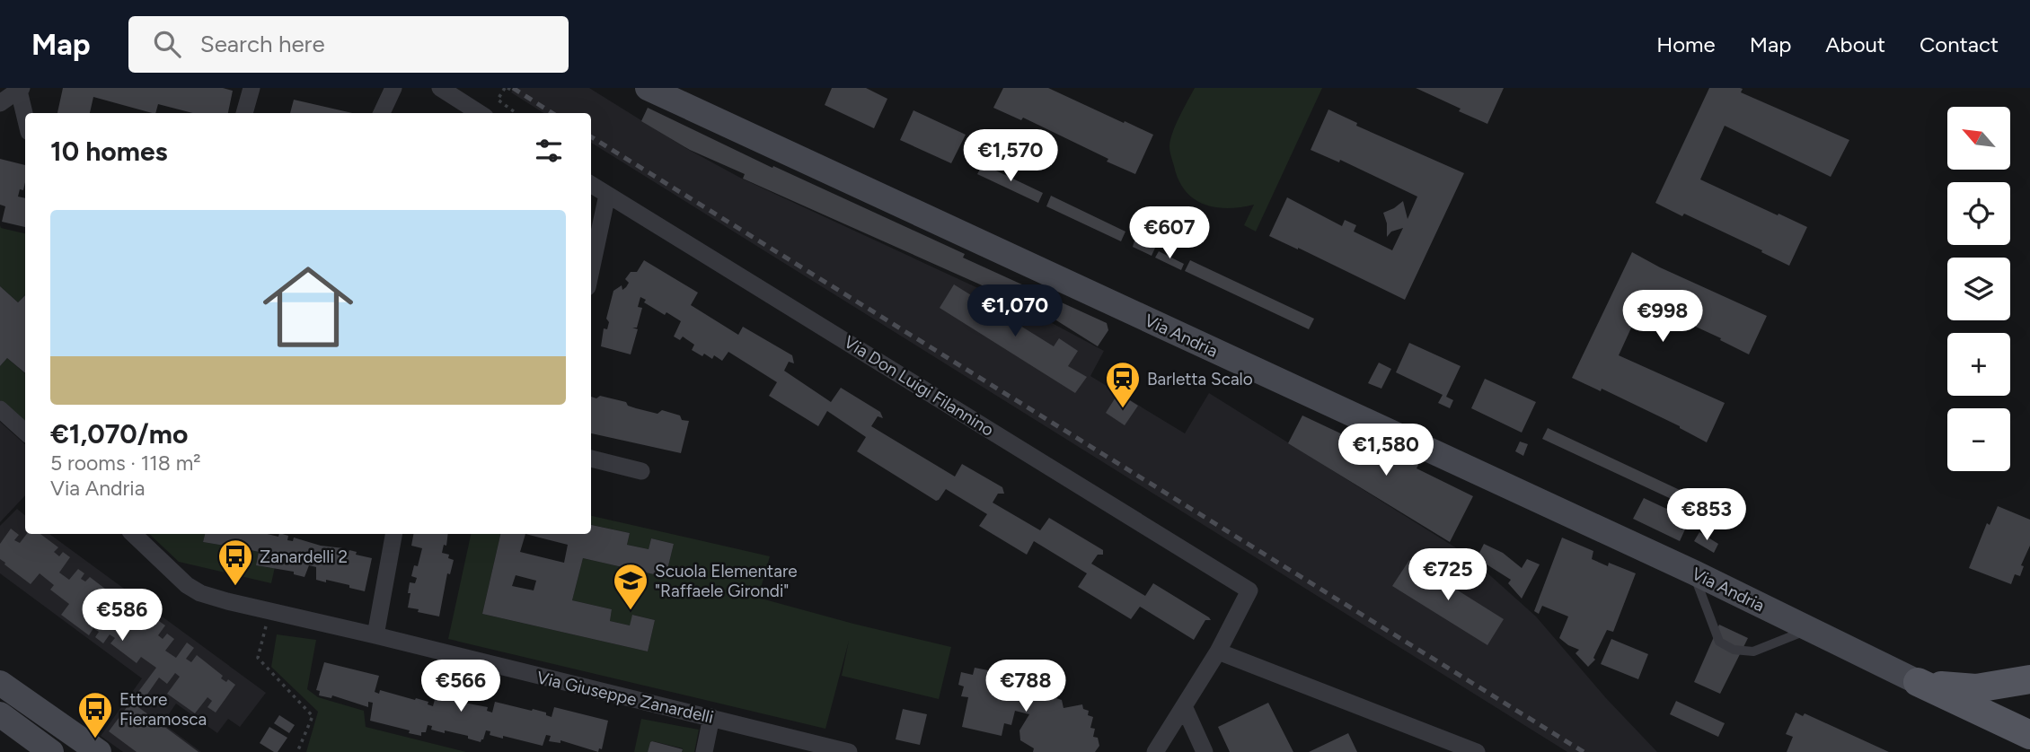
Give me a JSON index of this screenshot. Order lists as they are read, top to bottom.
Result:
{
  "streets": {
    "main road": ["Via Andria"],
    "street": ["Via Don Luigi Filannino", "Via Giuseppe Zanardelli"]
  },
  "places": {
    "station": ["Barletta Scalo"],
    "bus stop": ["Zanardelli 2", "Ettore Fieramosca"],
    "school or university": ["Scuola Elementare \"Raffaele Girondi\""]
  },
  "north": "top left",
  "page": {
    "header": "Map",
    "search": "Search here",
    "nav": [
      "Home",
      "Map",
      "About",
      "Contact"
    ],
    "map_buttons": ["+", "−"],
    "heading": "10 homes",
    "price": [
      "€1,570",
      "€607",
      "€1,070",
      "€998",
      "€1,580",
      "€853",
      "€725",
      "€586",
      "€566",
      "€788"
    ],
    "list": [
      {
        "name": "€1,070/mo",
        "note": "5 rooms · 118 m² · Via Andria"
      }
    ]
  }
}
